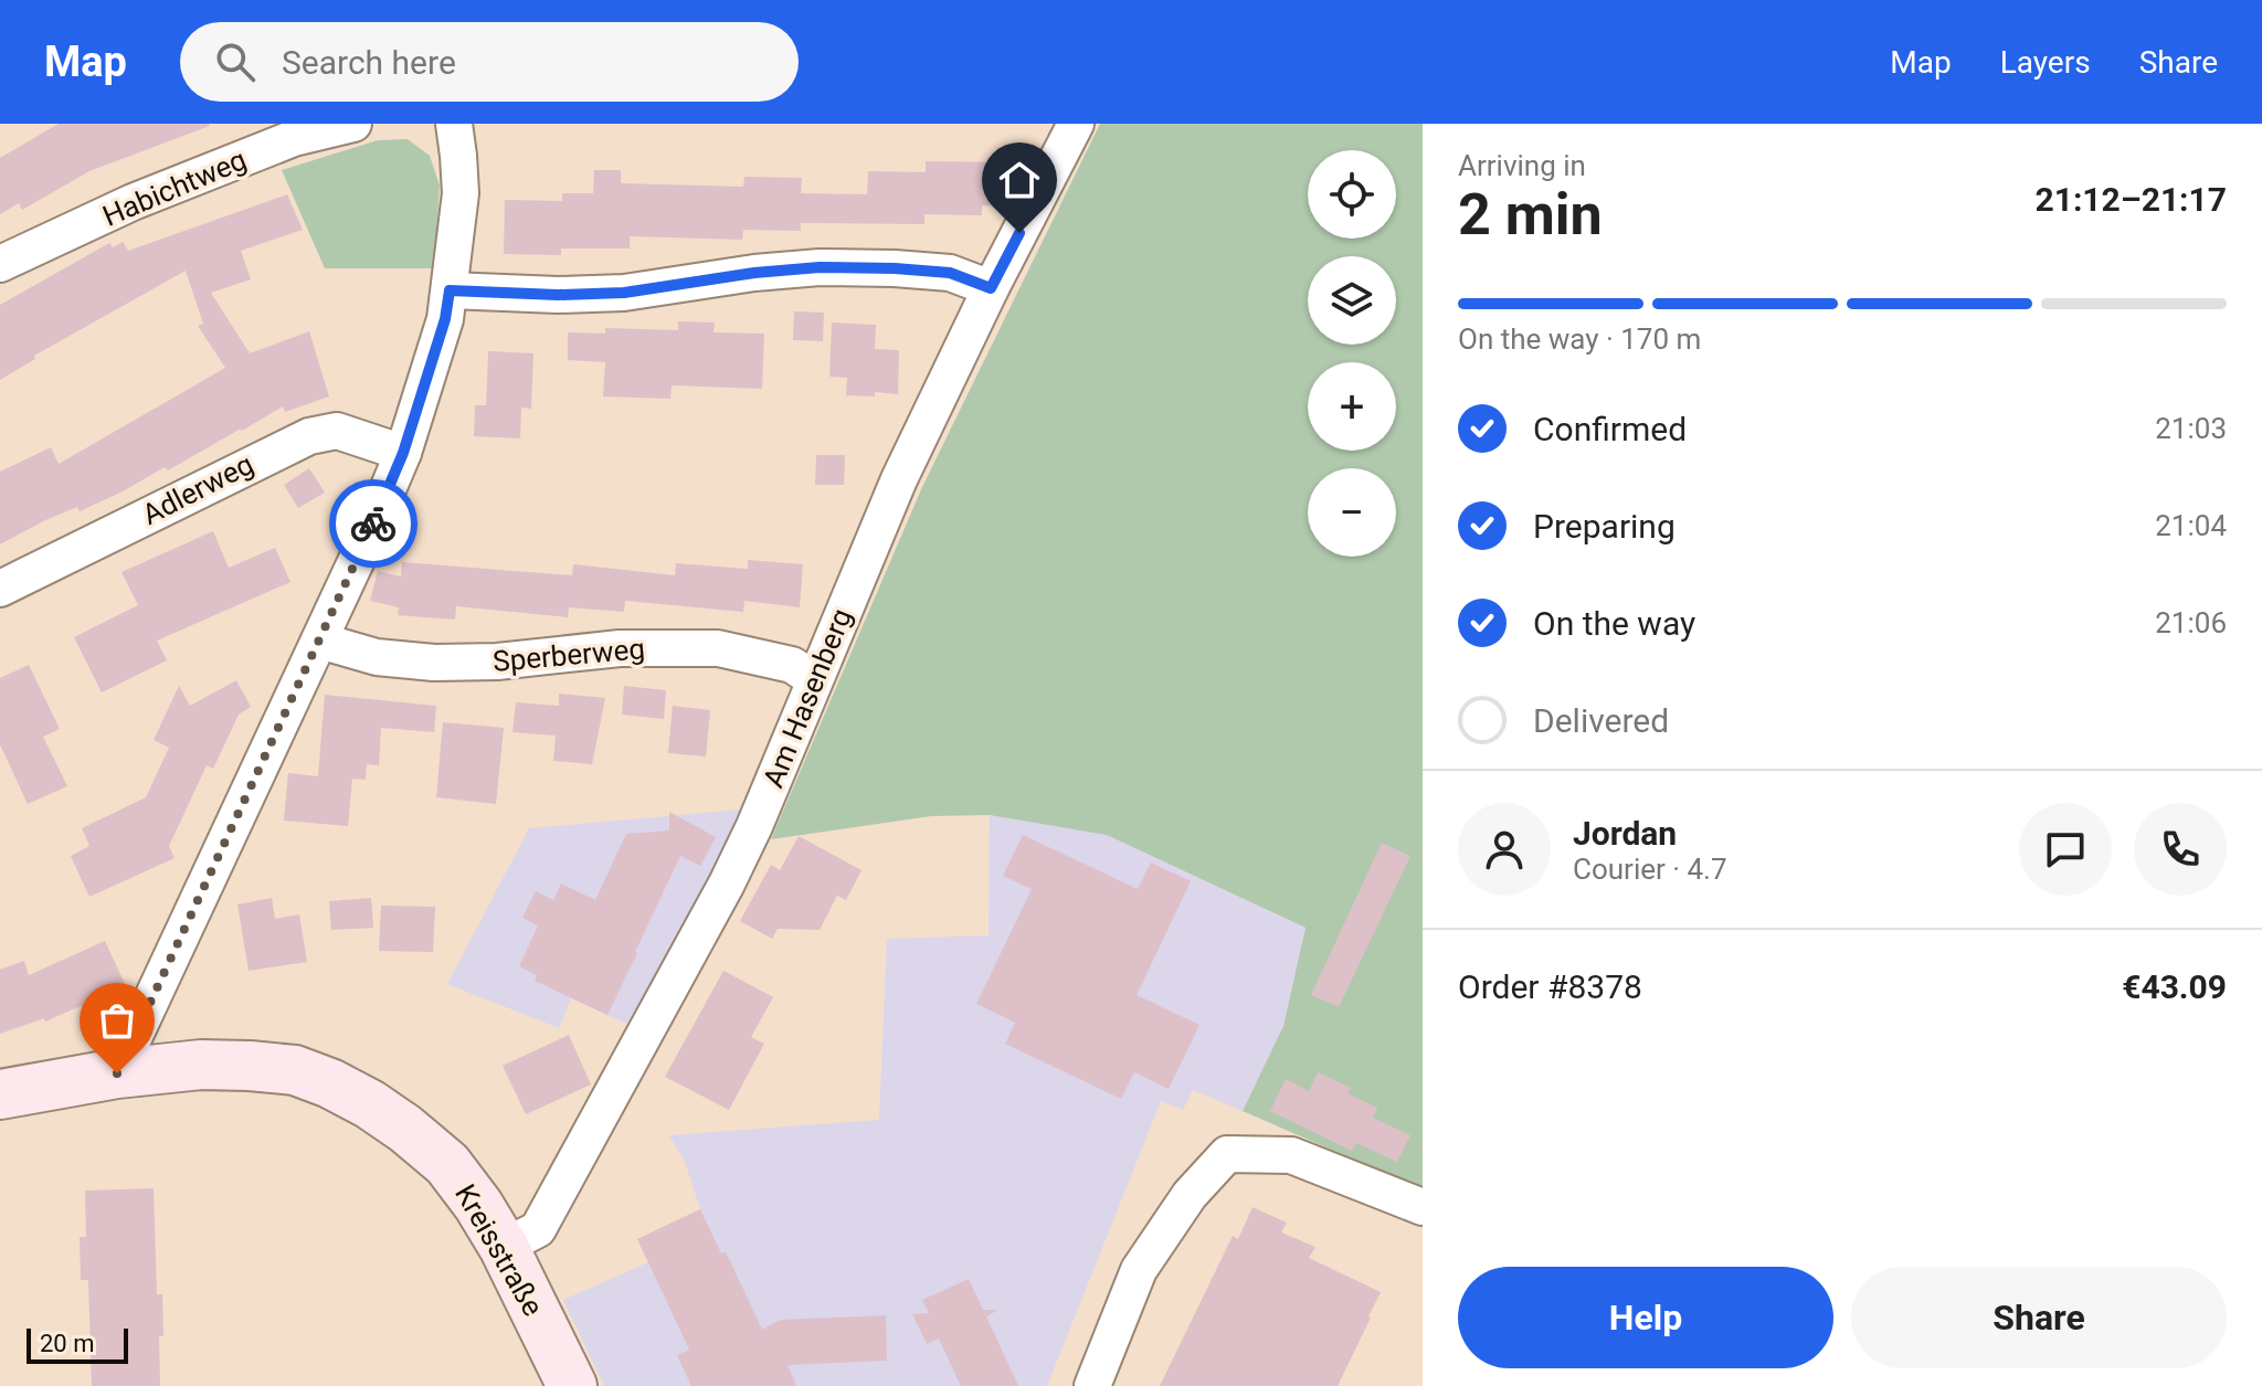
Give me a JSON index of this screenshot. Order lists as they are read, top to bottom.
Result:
{
  "streets": {
    "main road": ["Kreisstraße"],
    "street": [
      "Habichtweg",
      "Adlerweg",
      "Sperberweg",
      "Am Hasenberg"
    ]
  },
  "crossings": [
    ["Sperberweg", "Am Hasenberg"],
    ["Am Hasenberg", "Kreisstraße"]
  ],
  "scale_bar": "20 m",
  "page": {
    "header": "Map",
    "search": "Search here",
    "nav": ["Map", "Layers", "Share"],
    "heading": ["2 min", "Arriving in", "21:12–21:17"],
    "panel": [
      "Jordan",
      "Courier · 4.7",
      "Order #8378",
      "€43.09"
    ],
    "map_buttons": ["+", "−"],
    "bar": "On the way · 170 m",
    "list": [
      ["Confirmed", "21:03"],
      ["Preparing", "21:04"],
      ["On the way", "21:06"],
      "Delivered"
    ],
    "buttons": ["Help", "Share"],
    "scale": "20 m"
  }
}
